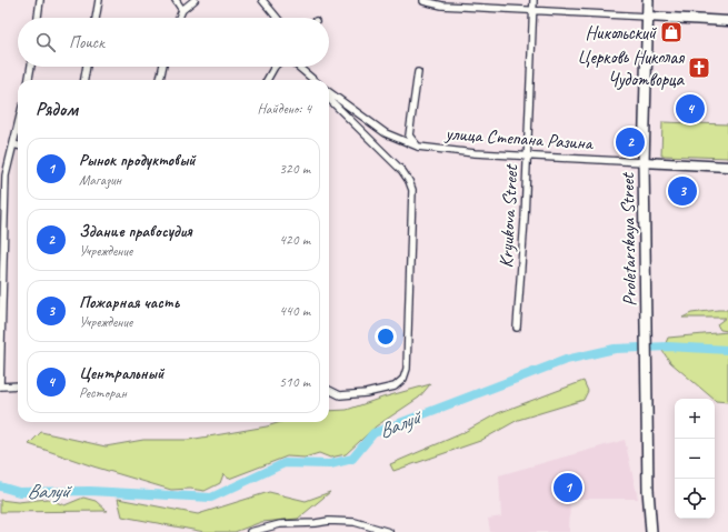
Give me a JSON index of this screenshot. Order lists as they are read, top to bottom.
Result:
{
  "streets": {
    "main road": ["улица Степана Разина", "Proletarskaya Street"],
    "street": ["Kryukova Street"]
  },
  "crossings": [
    ["улица Степана Разина", "Kryukova Street"],
    ["улица Степана Разина", "Proletarskaya Street"]
  ],
  "water": ["Валуй"],
  "places": {
    "shop": ["Никольский"],
    "church": ["Церковь Николая Чудотворца"]
  },
  "page": {
    "search": "Поиск",
    "heading": ["Рядом", "Найдено: 4"],
    "pins": [
      "4",
      "2",
      "3",
      "1"
    ],
    "list": [
      {
        "mark": "1",
        "name": "Рынок продуктовый",
        "note": "Магазин",
        "value": "320 m"
      },
      {
        "mark": "2",
        "name": "Здание правосудия",
        "note": "Учреждение",
        "value": "420 m"
      },
      {
        "mark": "3",
        "name": "Пожарная часть",
        "note": "Учреждение",
        "value": "440 m"
      },
      {
        "mark": "4",
        "name": "Центральный",
        "note": "Ресторан",
        "value": "510 m"
      }
    ],
    "map_buttons": ["+", "−"]
  }
}
